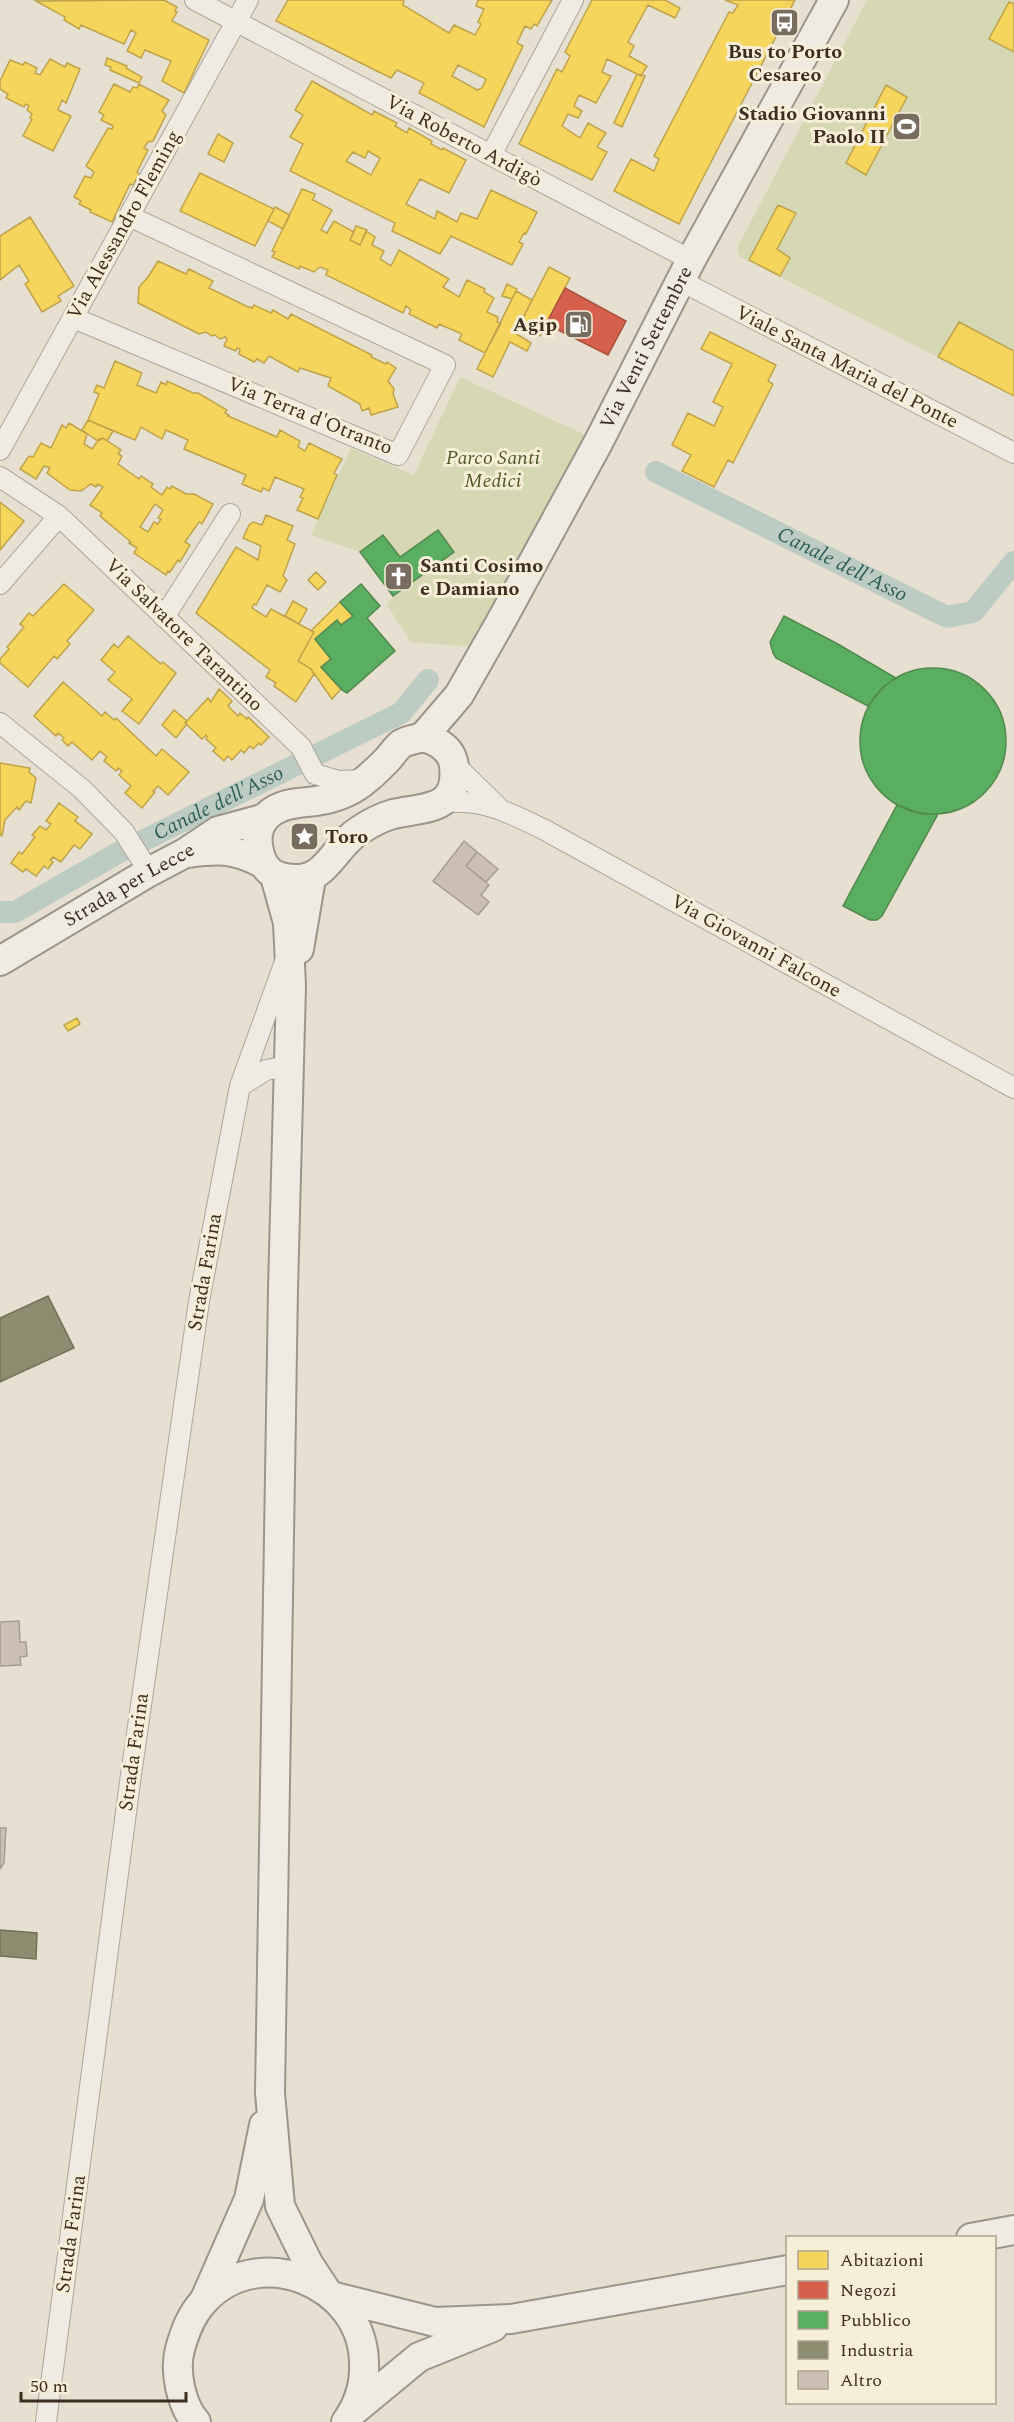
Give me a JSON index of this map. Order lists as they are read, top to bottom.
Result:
{
  "streets": {
    "main road": ["Via Venti Settembre", "Strada per Lecce"],
    "street": [
      "Via Roberto Ardigò",
      "Via Alessandro Fleming",
      "Viale Santa Maria del Ponte",
      "Via Terra d'Otranto",
      "Via Salvatore Tarantino",
      "Via Giovanni Falcone",
      "Strada Farina"
    ]
  },
  "crossings": [
    ["Via Roberto Ardigò", "Via Alessandro Fleming"],
    ["Via Roberto Ardigò", "Via Venti Settembre"],
    ["Via Roberto Ardigò", "Viale Santa Maria del Ponte"],
    ["Via Alessandro Fleming", "Via Terra d'Otranto"],
    ["Via Venti Settembre", "Viale Santa Maria del Ponte"],
    ["Via Venti Settembre", "Strada per Lecce"],
    ["Via Venti Settembre", "Via Giovanni Falcone"],
    ["Via Salvatore Tarantino", "Strada per Lecce"]
  ],
  "water": ["Canale dell'Asso"],
  "parks": ["Parco Santi Medici"],
  "places": {
    "bus stop": ["Bus to Porto Cesareo"],
    "sports": ["Stadio Giovanni Paolo II"],
    "fuel station": ["Agip"],
    "church": ["Santi Cosimo e Damiano"],
    "place": ["Toro"]
  },
  "legend": [
    "Abitazioni",
    "Negozi",
    "Pubblico",
    "Industria",
    "Altro"
  ],
  "scale_bar": "50 m"
}
